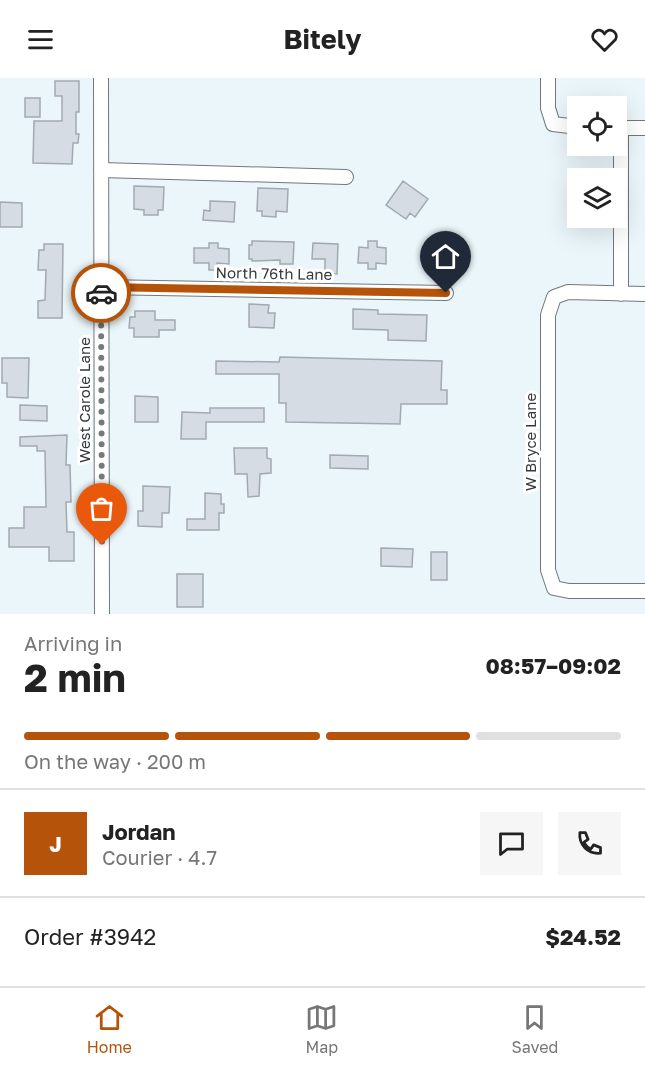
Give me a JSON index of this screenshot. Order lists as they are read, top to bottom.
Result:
{
  "streets": {
    "street": ["North 76th Lane", "West Carole Lane", "W Bryce Lane"]
  },
  "crossings": [
    ["North 76th Lane", "West Carole Lane"]
  ],
  "page": {
    "header": "Bitely",
    "heading": ["2 min", "Arriving in", "08:57–09:02"],
    "panel": [
      "Jordan",
      "Courier · 4.7",
      "Order #3942",
      "$24.52"
    ],
    "bar": "On the way · 200 m",
    "round": "J",
    "tabs": ["Home", "Map", "Saved"]
  }
}
